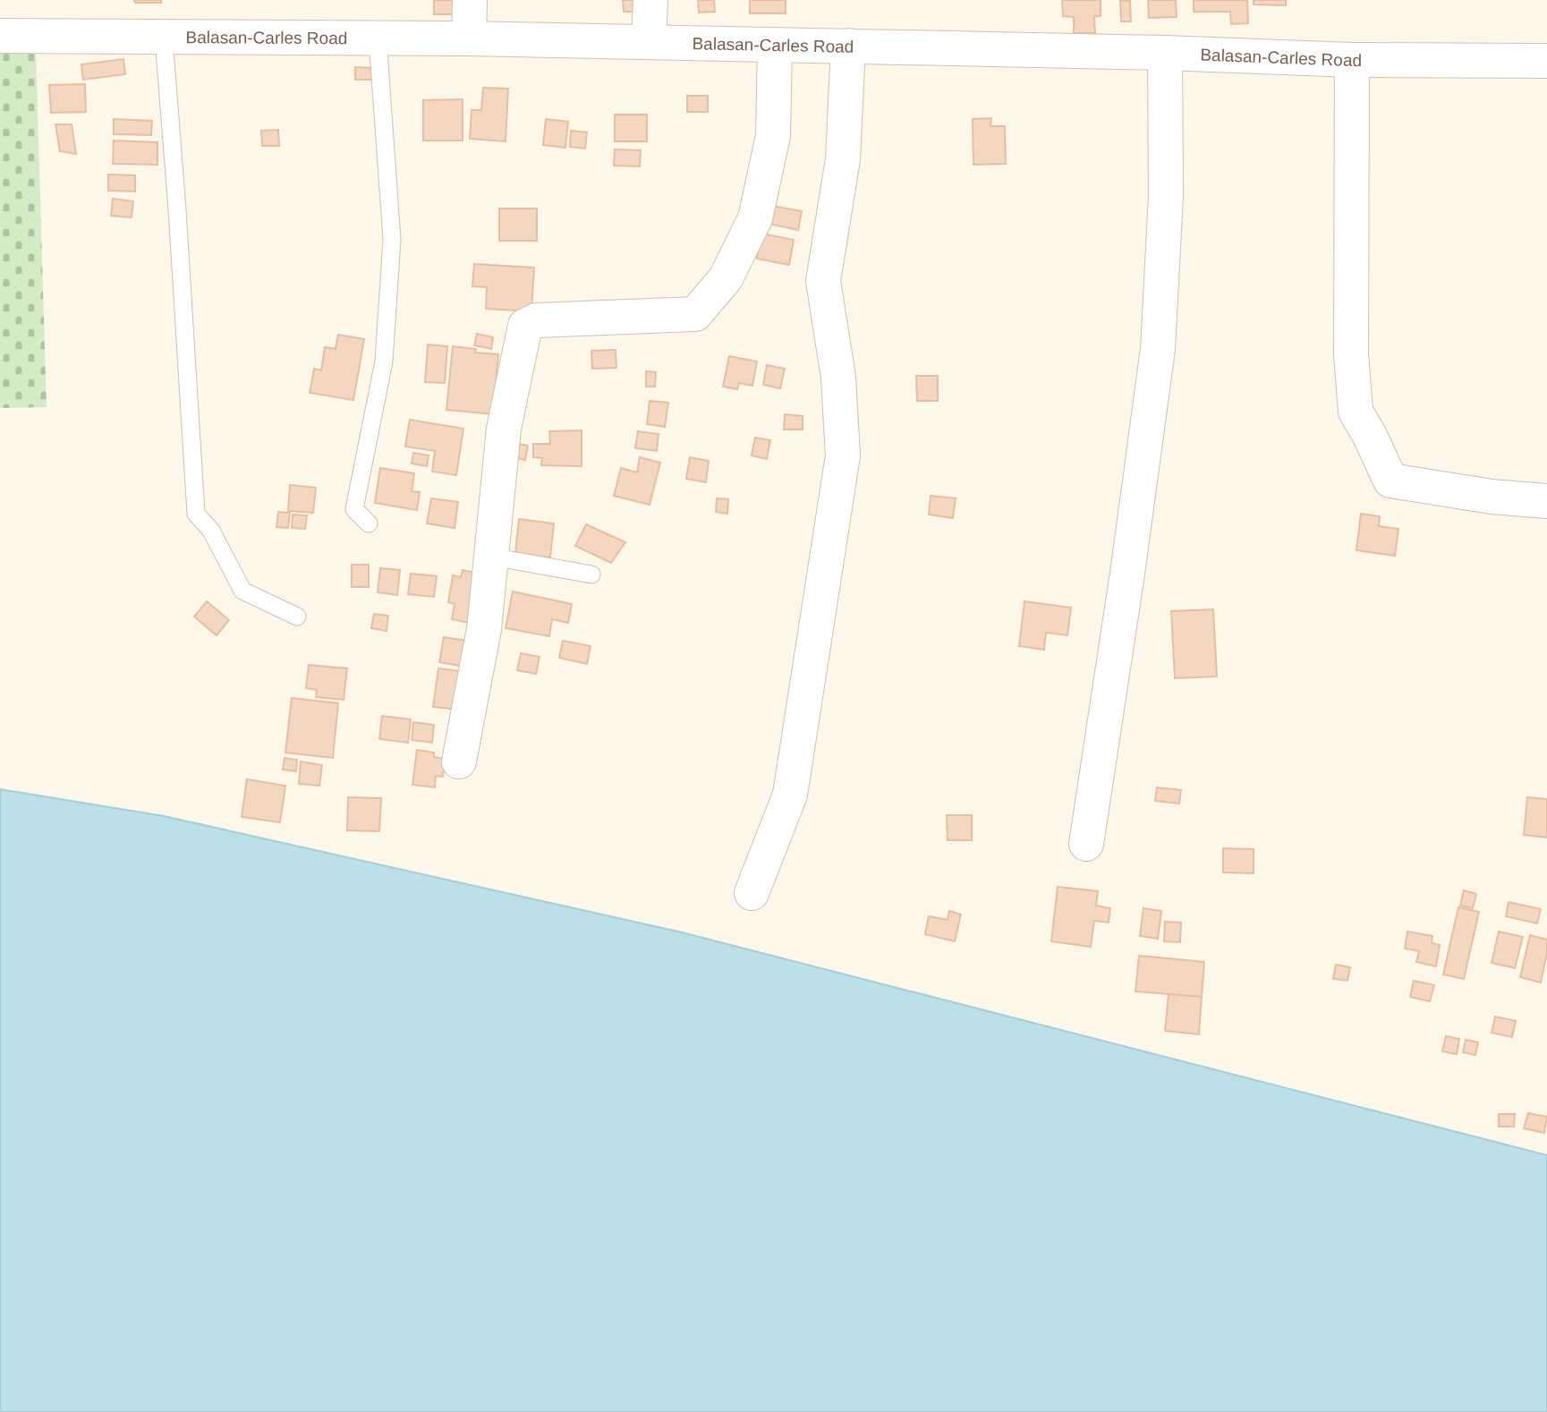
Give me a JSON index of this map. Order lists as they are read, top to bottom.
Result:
{
  "streets": {
    "street": ["Balasan-Carles Road"]
  }
}
